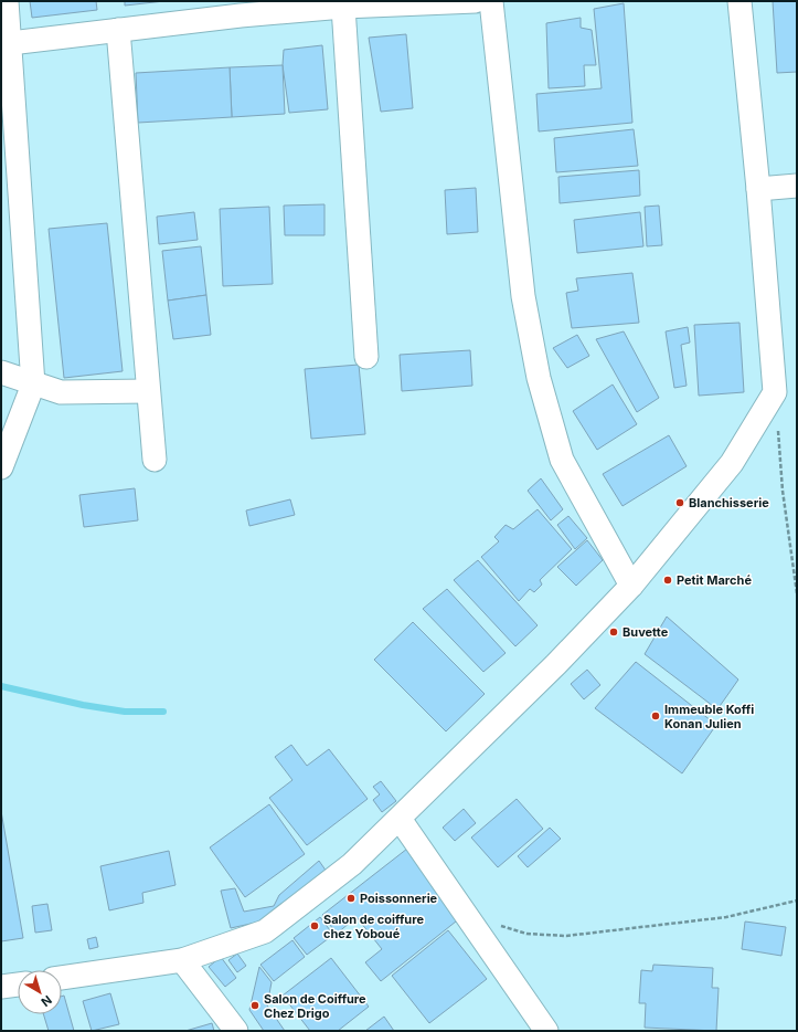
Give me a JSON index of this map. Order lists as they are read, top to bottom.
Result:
{
  "places": [
    "Blanchisserie",
    "Petit Marché",
    "Buvette",
    "Immeuble Koffi Konan Julien",
    "Poissonnerie",
    "Salon de coiffure chez Yoboué",
    "Salon de Coiffure Chez Drigo"
  ],
  "north": "bottom right"
}
